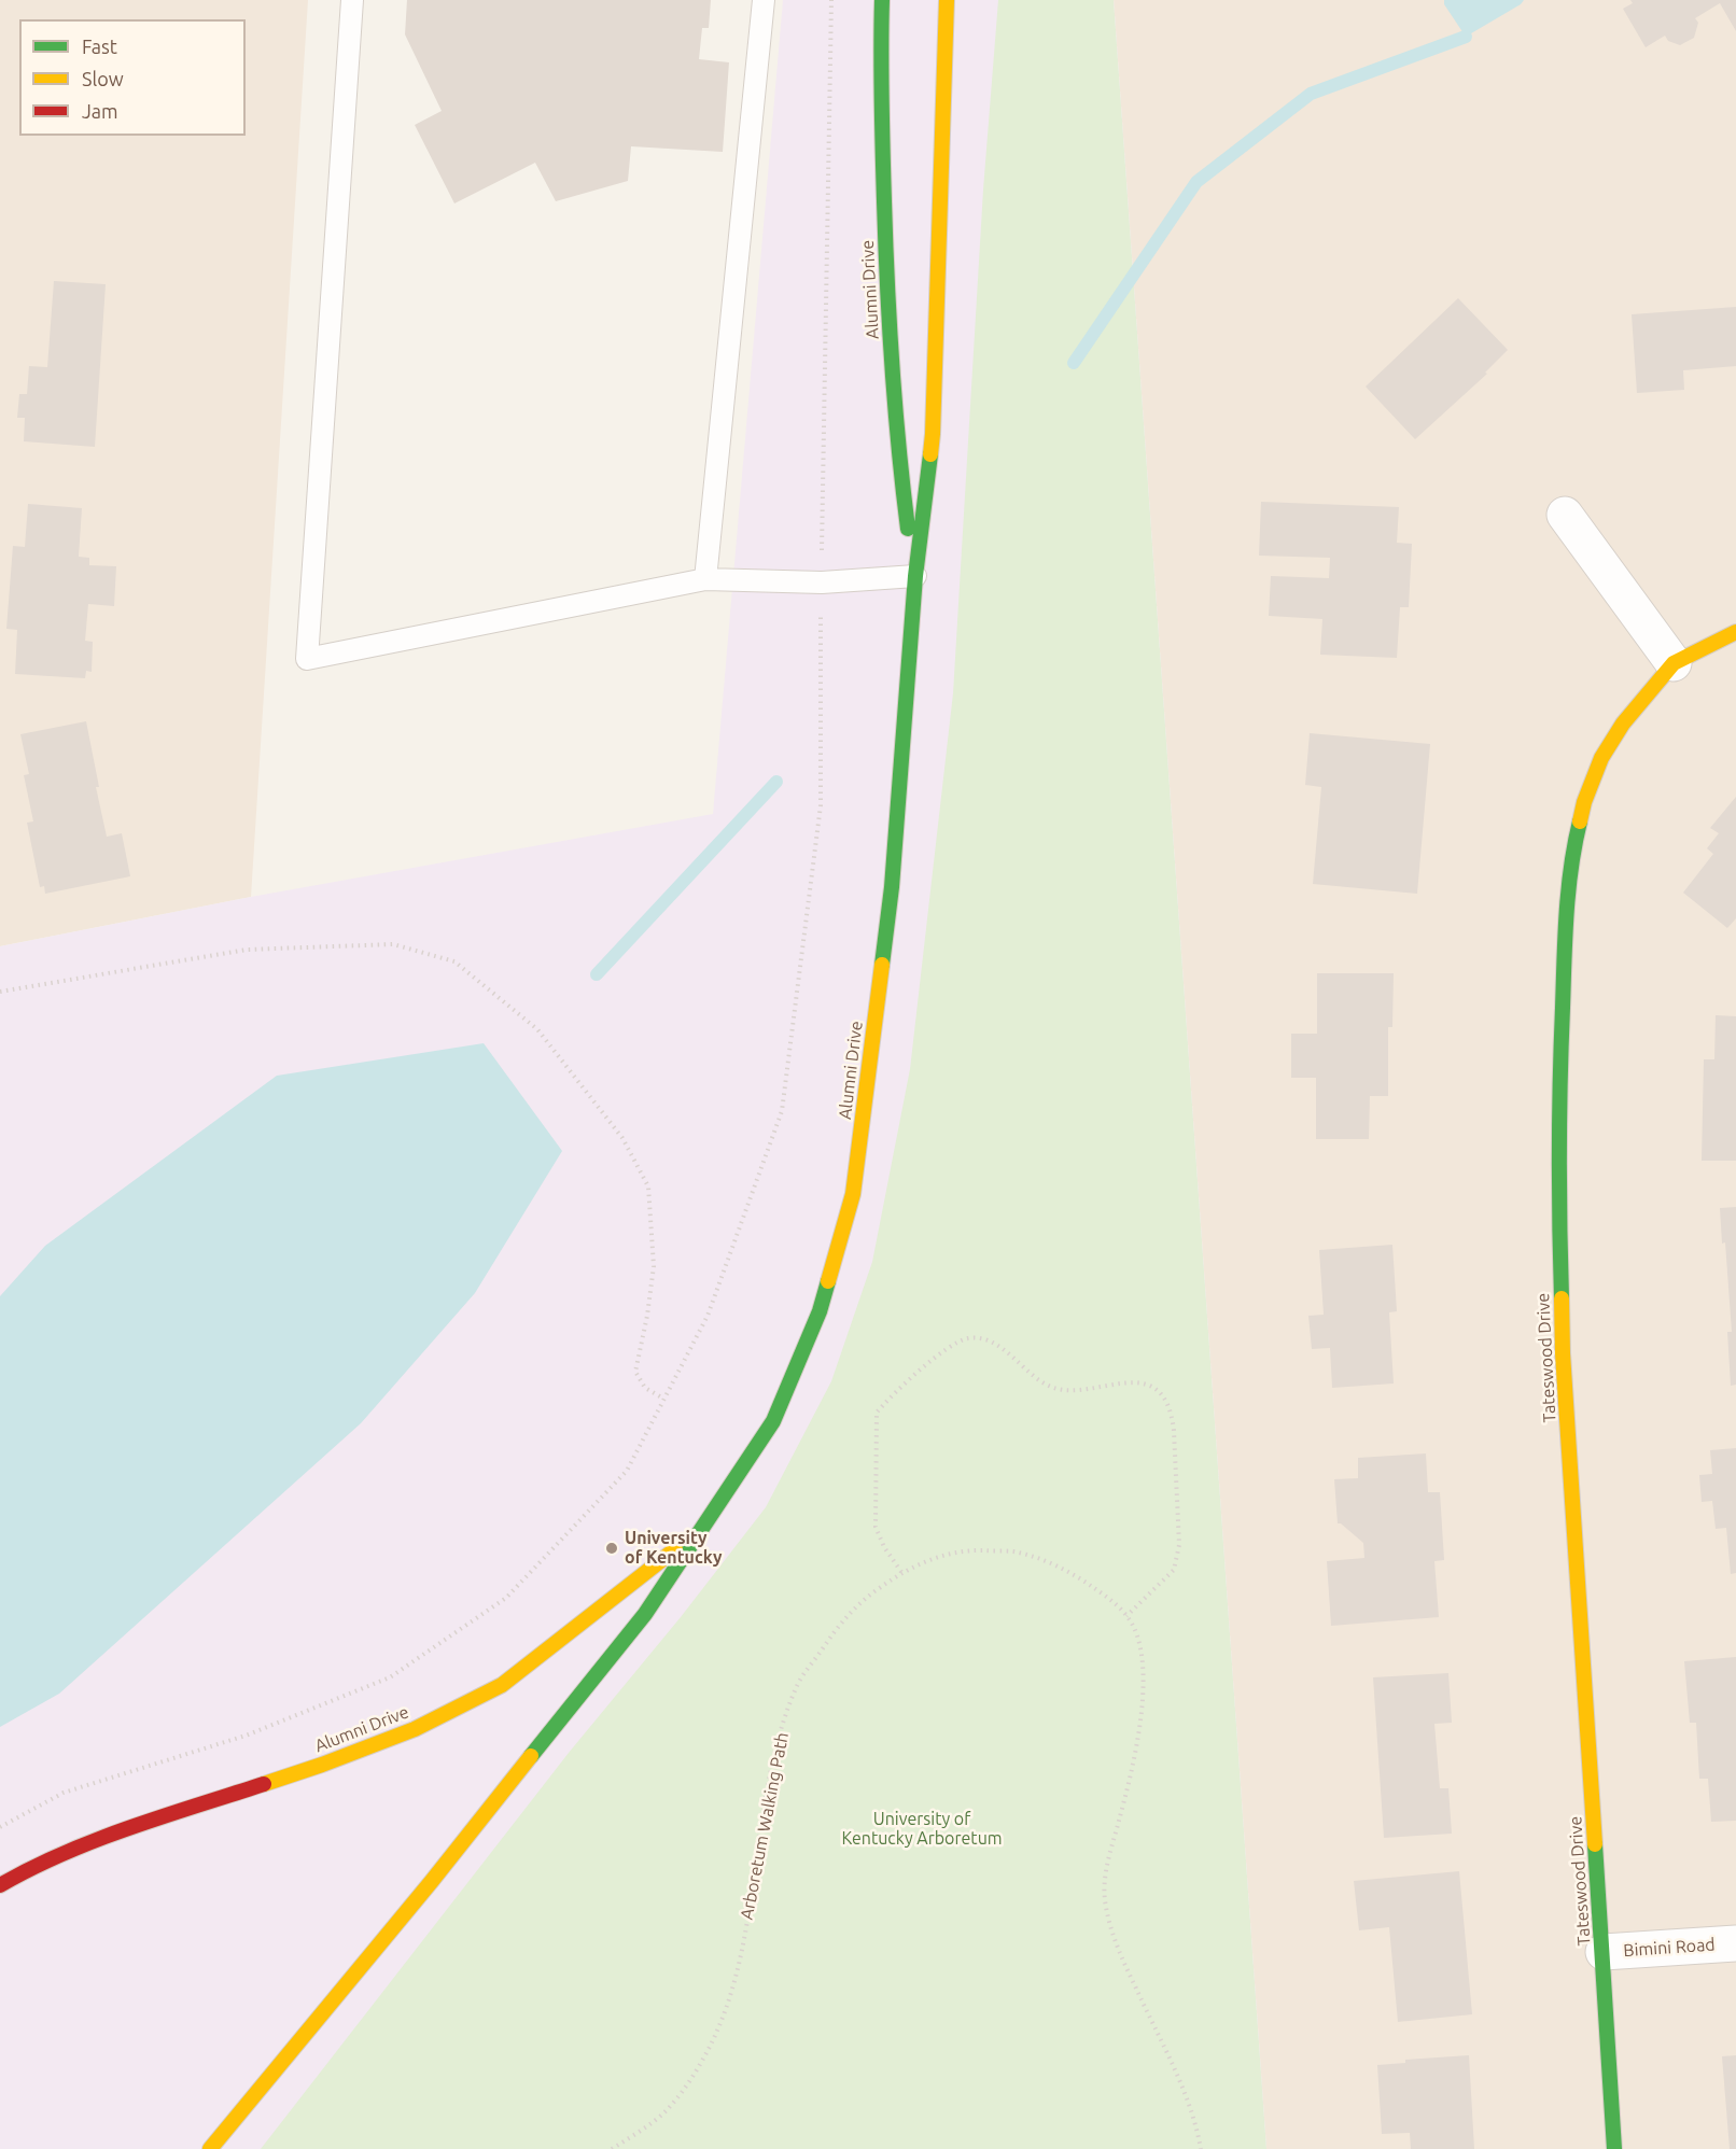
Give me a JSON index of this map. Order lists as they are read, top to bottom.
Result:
{
  "streets": {
    "main road": ["Alumni Drive", "Tateswood Drive"],
    "street": ["Bimini Road"],
    "path": ["Arboretum Walking Path"]
  },
  "crossings": [
    ["Tateswood Drive", "Bimini Road"]
  ],
  "parks": ["University of Kentucky Arboretum"],
  "places": ["University of Kentucky"],
  "legend": ["Fast", "Slow", "Jam"]
}
